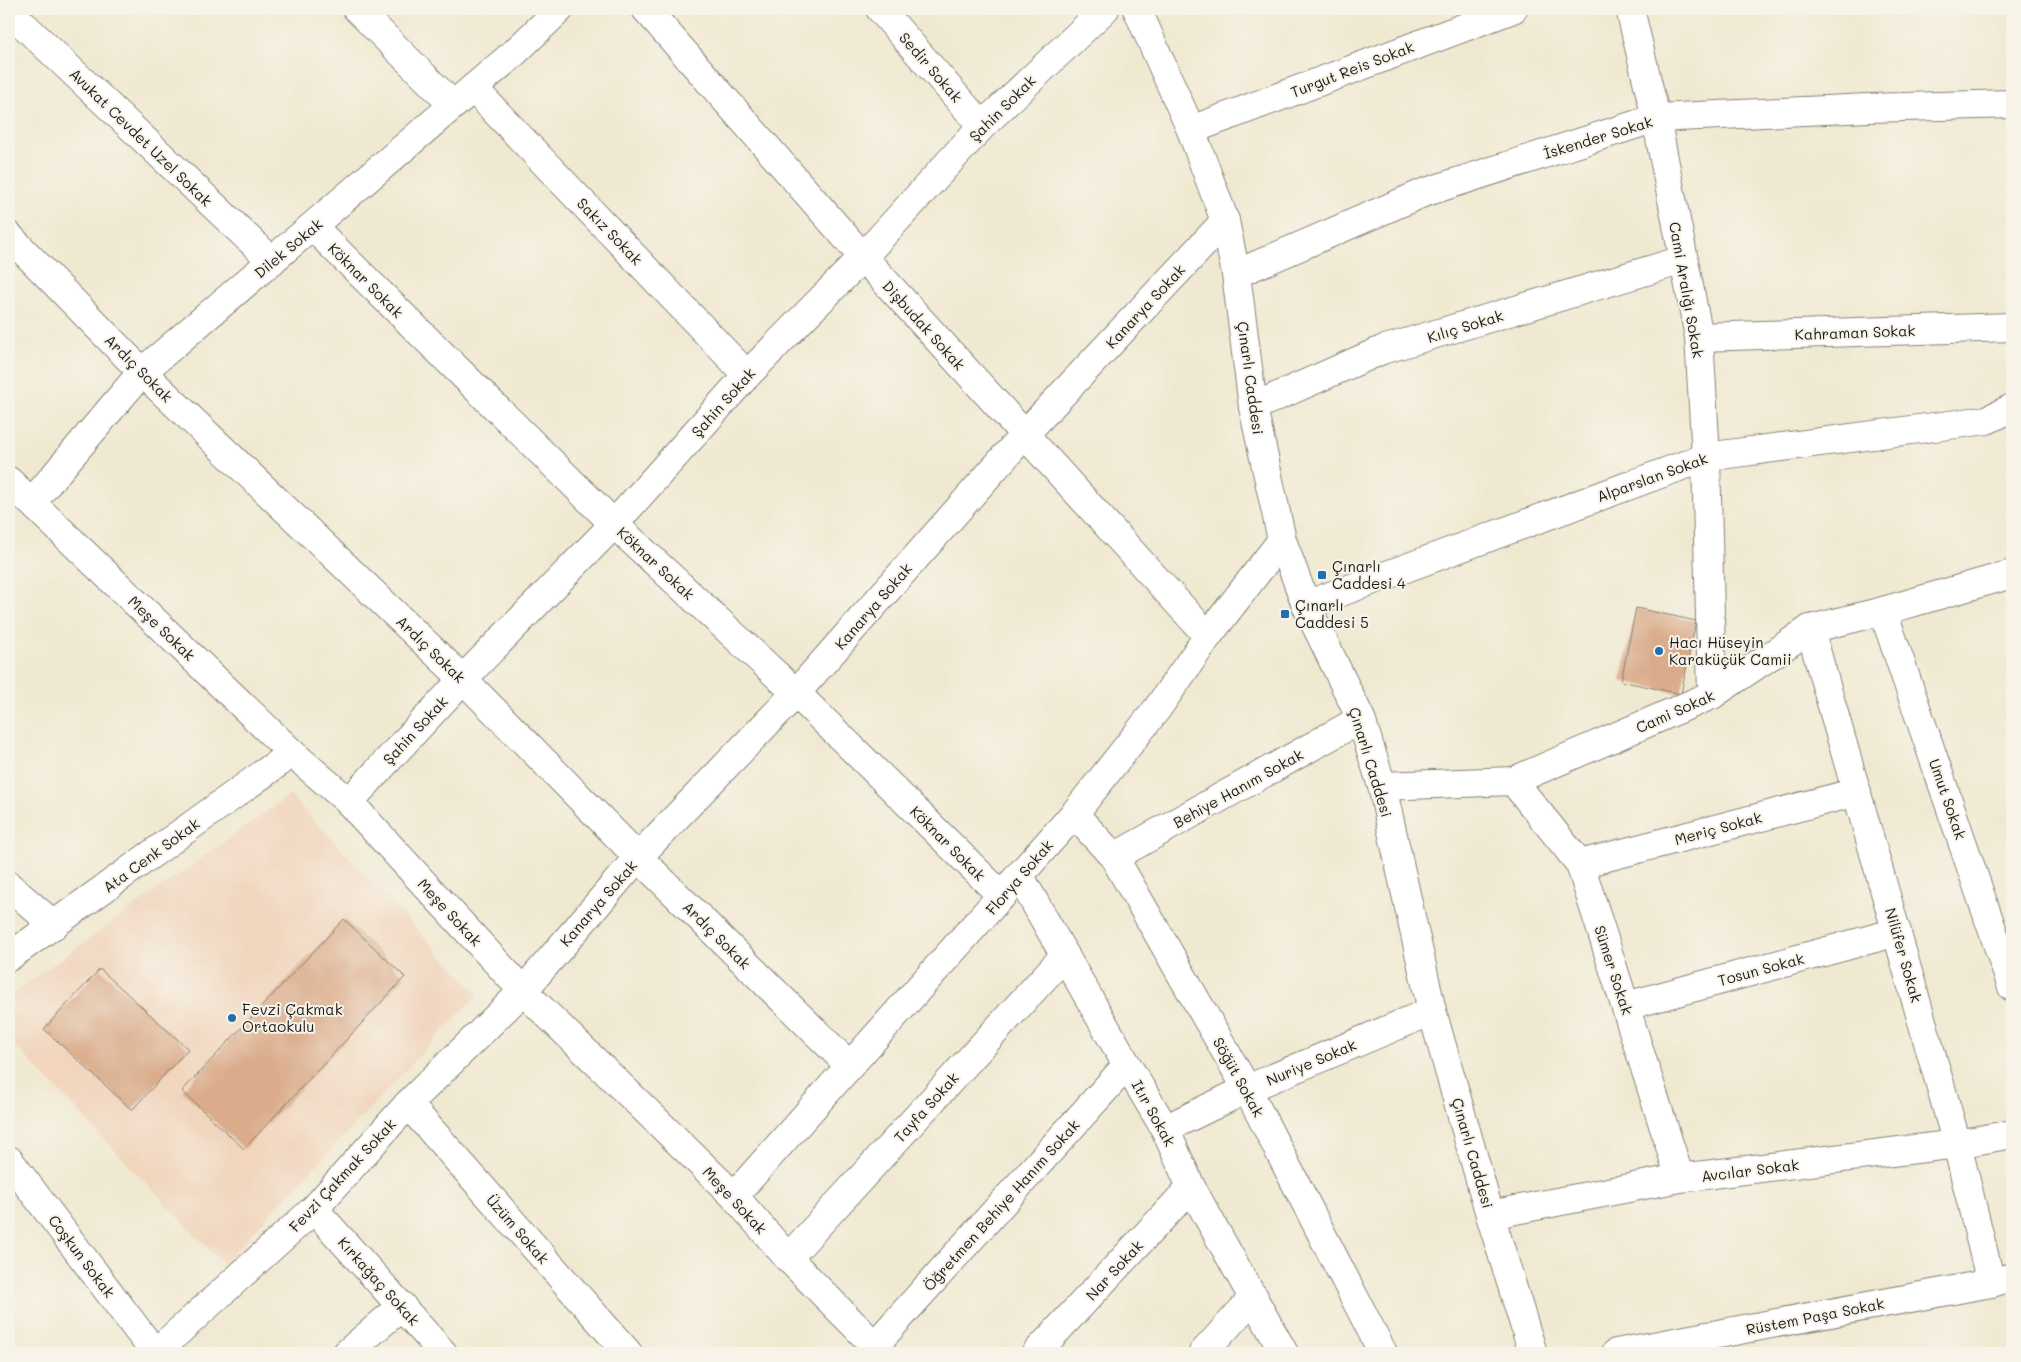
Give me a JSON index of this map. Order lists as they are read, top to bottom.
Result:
{
  "streets": {
    "street": [
      "Sedir Sokak",
      "Turgut Reis Sokak",
      "Şahin Sokak",
      "Avukat Cevdet Uzel Sokak",
      "İskender Sokak",
      "Sakız Sokak",
      "Dilek Sokak",
      "Köknar Sokak",
      "Cami Aralığı Sokak",
      "Kanarya Sokak",
      "Dişbudak Sokak",
      "Kılıç Sokak",
      "Kahraman Sokak",
      "Ardıç Sokak",
      "Çınarlı Caddesi",
      "Alparslan Sokak",
      "Meşe Sokak",
      "Cami Sokak",
      "Behiye Hanım Sokak",
      "Umut Sokak",
      "Meriç Sokak",
      "Ata Cenk Sokak",
      "Florya Sokak",
      "Nilüfer Sokak",
      "Tosun Sokak",
      "Sümer Sokak",
      "Nuriye Sokak",
      "Söğüt Sokak",
      "Tayfa Sokak",
      "Itır Sokak",
      "Avcılar Sokak",
      "Fevzi Çakmak Sokak",
      "Öğretmen Behiye Hanım Sokak",
      "Üzüm Sokak",
      "Coşkun Sokak",
      "Nar Sokak",
      "Kırkağaç Sokak",
      "Rüstem Paşa Sokak"
    ]
  },
  "crossings": [
    ["Sedir Sokak", "Şahin Sokak"],
    ["Turgut Reis Sokak", "Çınarlı Caddesi"],
    ["Şahin Sokak", "Sakız Sokak"],
    ["Şahin Sokak", "Köknar Sokak"],
    ["Şahin Sokak", "Dişbudak Sokak"],
    ["Şahin Sokak", "Ardıç Sokak"],
    ["Şahin Sokak", "Meşe Sokak"],
    ["Avukat Cevdet Uzel Sokak", "Dilek Sokak"],
    ["İskender Sokak", "Cami Aralığı Sokak"],
    ["İskender Sokak", "Çınarlı Caddesi"],
    ["Sakız Sokak", "Dilek Sokak"],
    ["Dilek Sokak", "Köknar Sokak"],
    ["Dilek Sokak", "Ardıç Sokak"],
    ["Dilek Sokak", "Meşe Sokak"],
    ["Köknar Sokak", "Kanarya Sokak"],
    ["Köknar Sokak", "Florya Sokak"],
    ["Cami Aralığı Sokak", "Kılıç Sokak"],
    ["Cami Aralığı Sokak", "Kahraman Sokak"],
    ["Cami Aralığı Sokak", "Alparslan Sokak"],
    ["Cami Aralığı Sokak", "Cami Sokak"],
    ["Kanarya Sokak", "Dişbudak Sokak"],
    ["Kanarya Sokak", "Ardıç Sokak"],
    ["Kanarya Sokak", "Çınarlı Caddesi"],
    ["Kanarya Sokak", "Meşe Sokak"],
    ["Kanarya Sokak", "Fevzi Çakmak Sokak"],
    ["Dişbudak Sokak", "Florya Sokak"],
    ["Kılıç Sokak", "Çınarlı Caddesi"],
    ["Ardıç Sokak", "Florya Sokak"],
    ["Çınarlı Caddesi", "Alparslan Sokak"],
    ["Çınarlı Caddesi", "Cami Sokak"],
    ["Çınarlı Caddesi", "Behiye Hanım Sokak"],
    ["Çınarlı Caddesi", "Florya Sokak"],
    ["Çınarlı Caddesi", "Nuriye Sokak"],
    ["Çınarlı Caddesi", "Avcılar Sokak"],
    ["Meşe Sokak", "Ata Cenk Sokak"],
    ["Meşe Sokak", "Florya Sokak"],
    ["Meşe Sokak", "Tayfa Sokak"],
    ["Meşe Sokak", "Fevzi Çakmak Sokak"],
    ["Meşe Sokak", "Öğretmen Behiye Hanım Sokak"],
    ["Cami Sokak", "Umut Sokak"],
    ["Cami Sokak", "Nilüfer Sokak"],
    ["Cami Sokak", "Sümer Sokak"],
    ["Behiye Hanım Sokak", "Söğüt Sokak"],
    ["Meriç Sokak", "Nilüfer Sokak"],
    ["Meriç Sokak", "Sümer Sokak"],
    ["Florya Sokak", "Söğüt Sokak"],
    ["Florya Sokak", "Itır Sokak"],
    ["Nilüfer Sokak", "Tosun Sokak"],
    ["Nilüfer Sokak", "Avcılar Sokak"],
    ["Nilüfer Sokak", "Rüstem Paşa Sokak"],
    ["Tosun Sokak", "Sümer Sokak"],
    ["Sümer Sokak", "Avcılar Sokak"],
    ["Nuriye Sokak", "Söğüt Sokak"],
    ["Nuriye Sokak", "Itır Sokak"],
    ["Tayfa Sokak", "Itır Sokak"],
    ["Itır Sokak", "Öğretmen Behiye Hanım Sokak"],
    ["Itır Sokak", "Nar Sokak"],
    ["Fevzi Çakmak Sokak", "Üzüm Sokak"],
    ["Fevzi Çakmak Sokak", "Coşkun Sokak"],
    ["Fevzi Çakmak Sokak", "Kırkağaç Sokak"]
  ],
  "places": {
    "transit": ["Çınarlı Caddesi 4", "Çınarlı Caddesi 5"],
    "other": ["Hacı Hüseyin Karaküçük Camii", "Fevzi Çakmak Ortaokulu"]
  }
}
